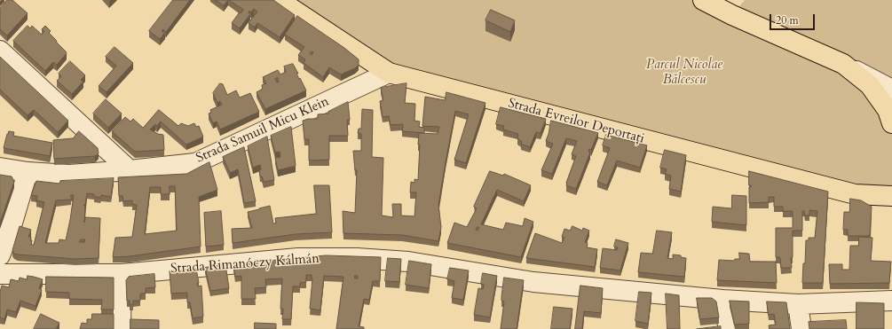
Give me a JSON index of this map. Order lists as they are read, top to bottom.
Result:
{
  "streets": {
    "main road": ["Strada Evreilor Deportaţi"],
    "street": ["Strada Samuil Micu Klein", "Strada Rimanóczy Kálmán"]
  },
  "crossings": [
    ["Strada Evreilor Deportaţi", "Strada Samuil Micu Klein"]
  ],
  "parks": ["Parcul Nicolae Bălcescu"],
  "scale_bar": "20 m"
}
